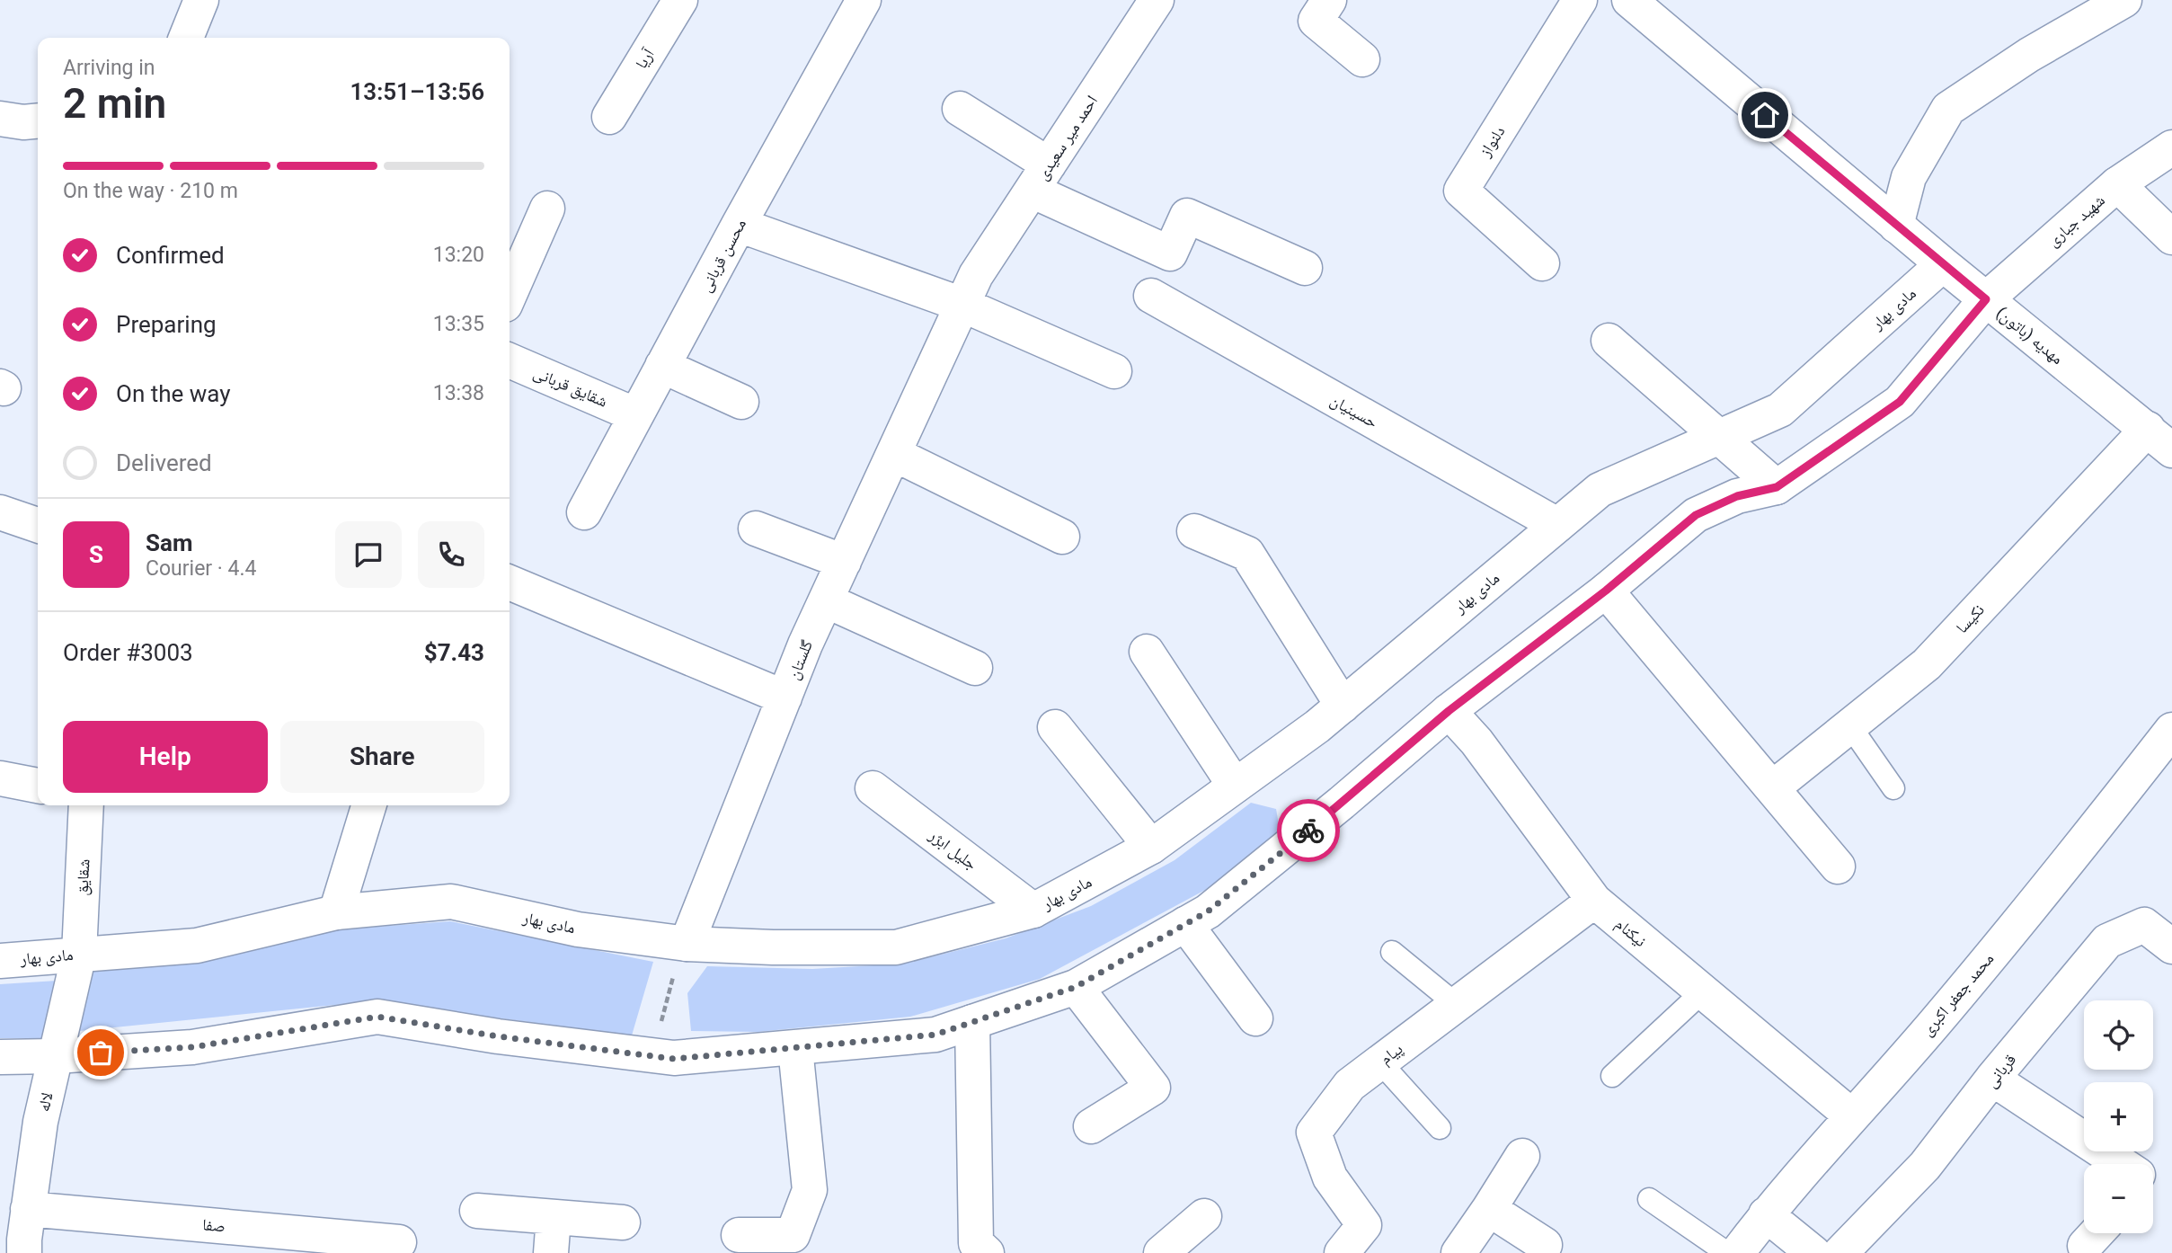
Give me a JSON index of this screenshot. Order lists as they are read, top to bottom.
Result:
{
  "streets": {
    "street": [
      "آریا",
      "احمد میر سعیدی",
      "دلنواز",
      "شهید جباری",
      "محسن قربانی",
      "مادی بهار",
      "مهدیه (باتون)",
      "شقایق قربانی",
      "حسینیان",
      "نکیسا",
      "گلستان",
      "جلیل ابژر",
      "شقایق",
      "نیکنام",
      "محمد جعفر اکبری",
      "پیام",
      "قربانی",
      "لاله",
      "صفا"
    ]
  },
  "crossings": [
    ["احمد میر سعیدی", "گلستان"],
    ["شهید جباری", "مهدیه (باتون)"],
    ["محسن قربانی", "شقایق قربانی"],
    ["مادی بهار", "مهدیه (باتون)"],
    ["مادی بهار", "حسینیان"],
    ["مادی بهار", "گلستان"],
    ["مادی بهار", "جلیل ابژر"],
    ["مادی بهار", "شقایق"],
    ["مادی بهار", "لاله"],
    ["مهدیه (باتون)", "نکیسا"],
    ["شقایق", "لاله"],
    ["نیکنام", "محمد جعفر اکبری"],
    ["نیکنام", "پیام"],
    ["لاله", "صفا"]
  ],
  "page": {
    "heading": ["2 min", "Arriving in", "13:51–13:56"],
    "panel": [
      "Sam",
      "Courier · 4.4",
      "Order #3003",
      "$7.43"
    ],
    "bar": "On the way · 210 m",
    "list": [
      ["Confirmed", "13:20"],
      ["Preparing", "13:35"],
      ["On the way", "13:38"],
      "Delivered"
    ],
    "round": "S",
    "buttons": ["Help", "Share"],
    "map_buttons": ["+", "−"]
  }
}
